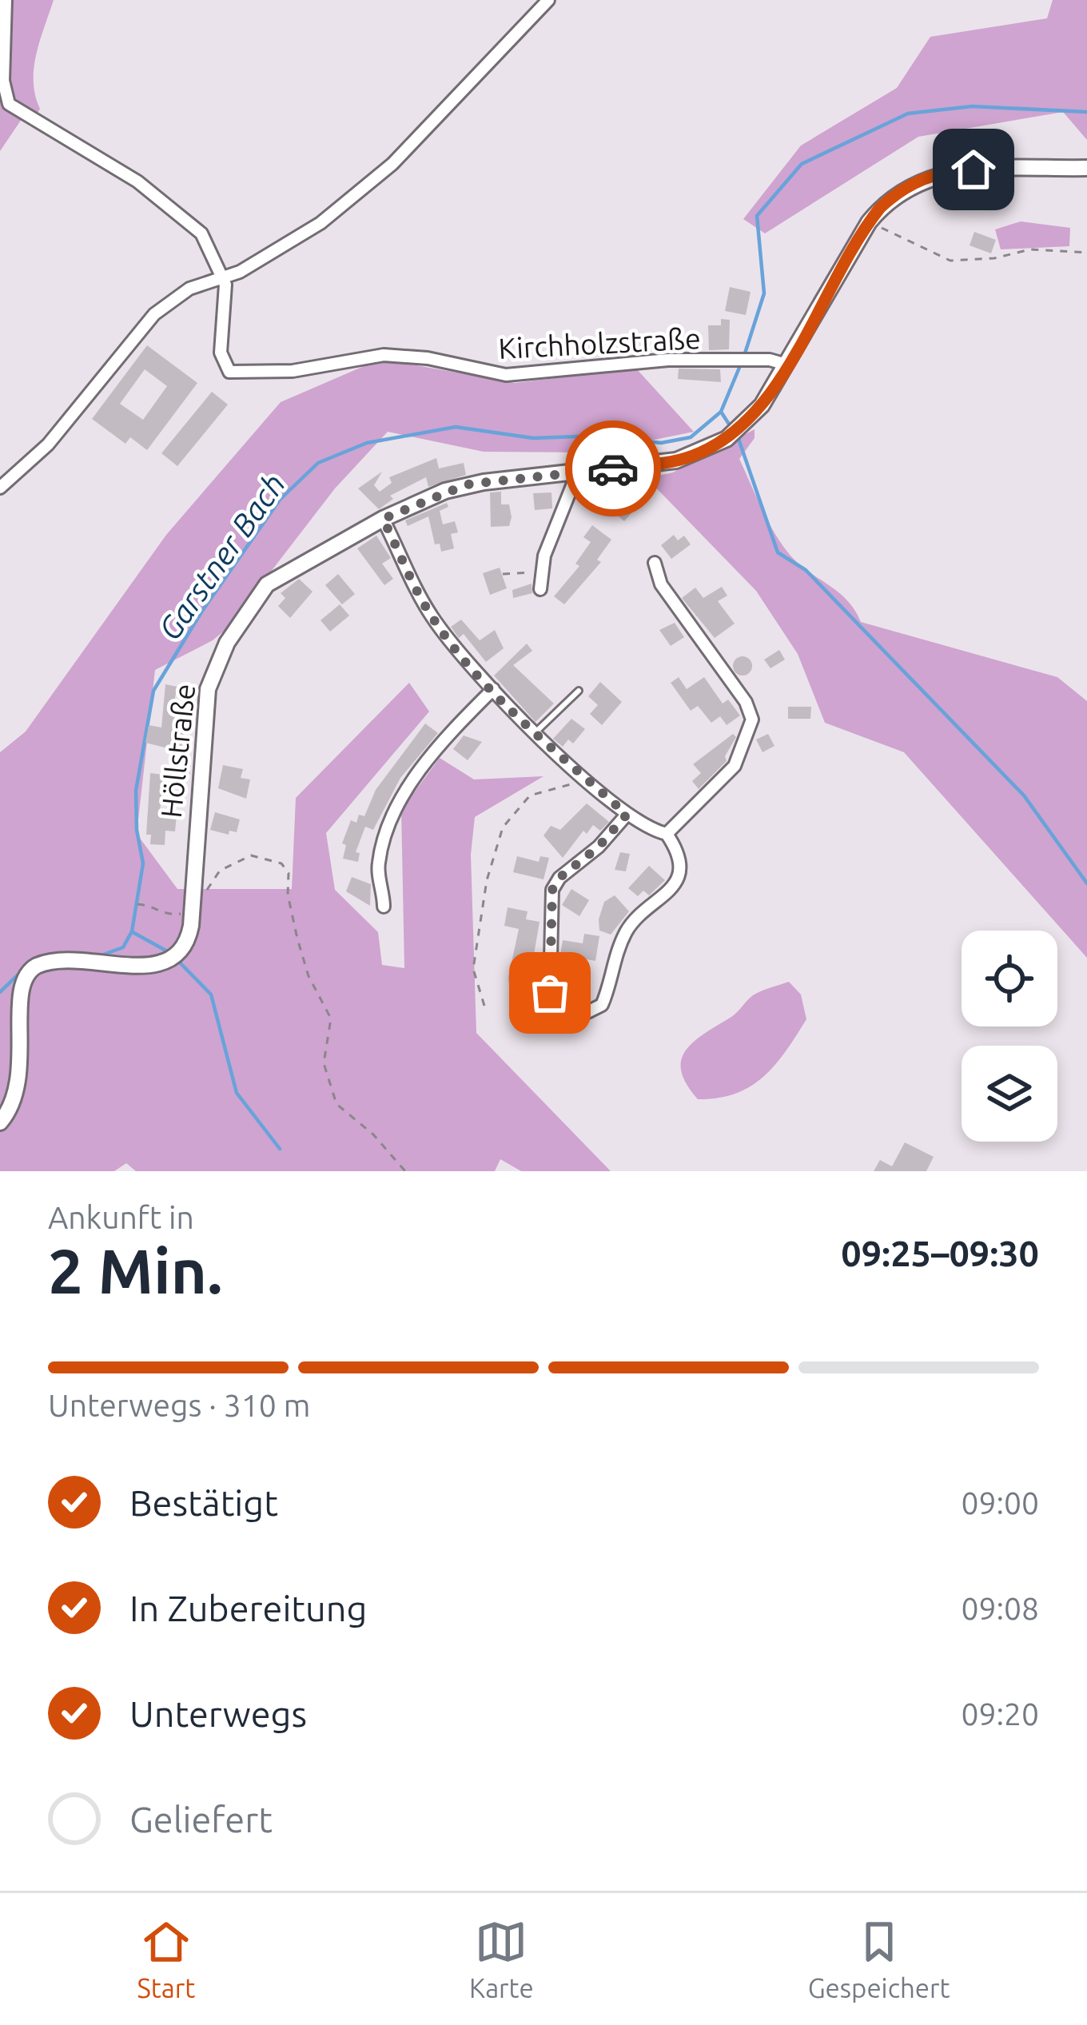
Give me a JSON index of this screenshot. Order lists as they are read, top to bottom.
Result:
{
  "streets": {
    "street": ["Kirchholzstraße", "Höllstraße"]
  },
  "crossings": [
    ["Kirchholzstraße", "Höllstraße"]
  ],
  "water": ["Garstner Bach"],
  "page": {
    "heading": ["2 Min.", "Ankunft in", "09:25–09:30"],
    "bar": "Unterwegs · 310 m",
    "list": [
      ["Bestätigt", "09:00"],
      ["In Zubereitung", "09:08"],
      ["Unterwegs", "09:20"],
      "Geliefert"
    ],
    "tabs": ["Start", "Karte", "Gespeichert"]
  }
}
